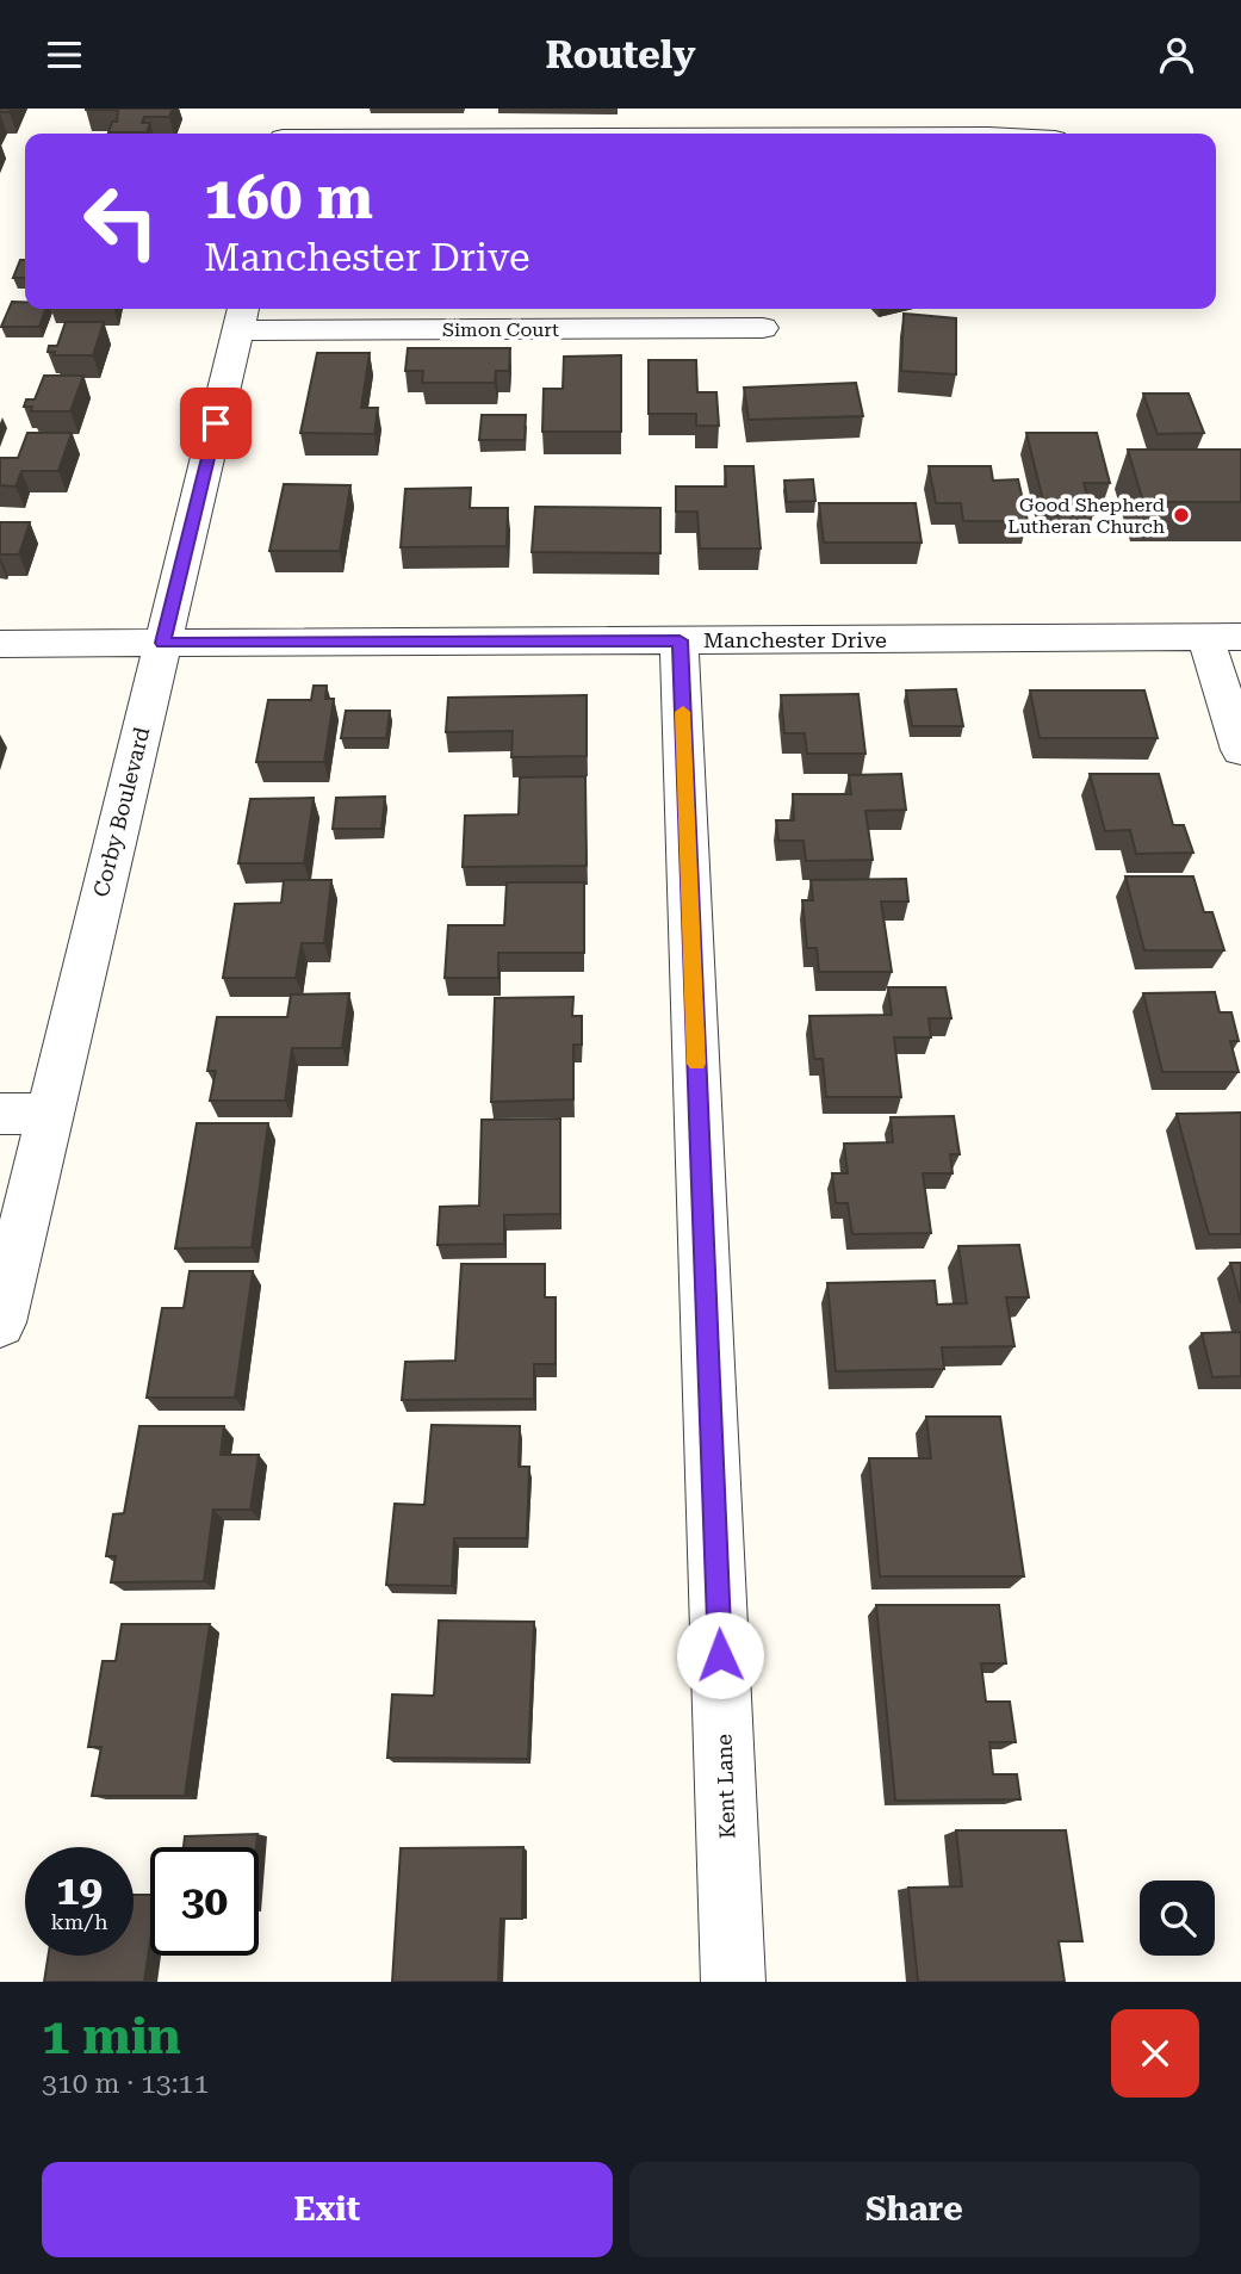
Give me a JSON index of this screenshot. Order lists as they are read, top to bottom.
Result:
{
  "streets": {
    "street": [
      "Simon Court",
      "Manchester Drive",
      "Corby Boulevard",
      "Kent Lane"
    ]
  },
  "crossings": [
    ["Simon Court", "Corby Boulevard"],
    ["Manchester Drive", "Corby Boulevard"],
    ["Manchester Drive", "Kent Lane"]
  ],
  "places": ["Good Shepherd Lutheran Church"],
  "page": {
    "header": "Routely",
    "turn": ["160 m", "Manchester Drive"],
    "speed": "19 km/h",
    "limit": "30",
    "heading": ["1 min", "310 m · 13:11"],
    "buttons": ["Exit", "Share"]
  }
}
